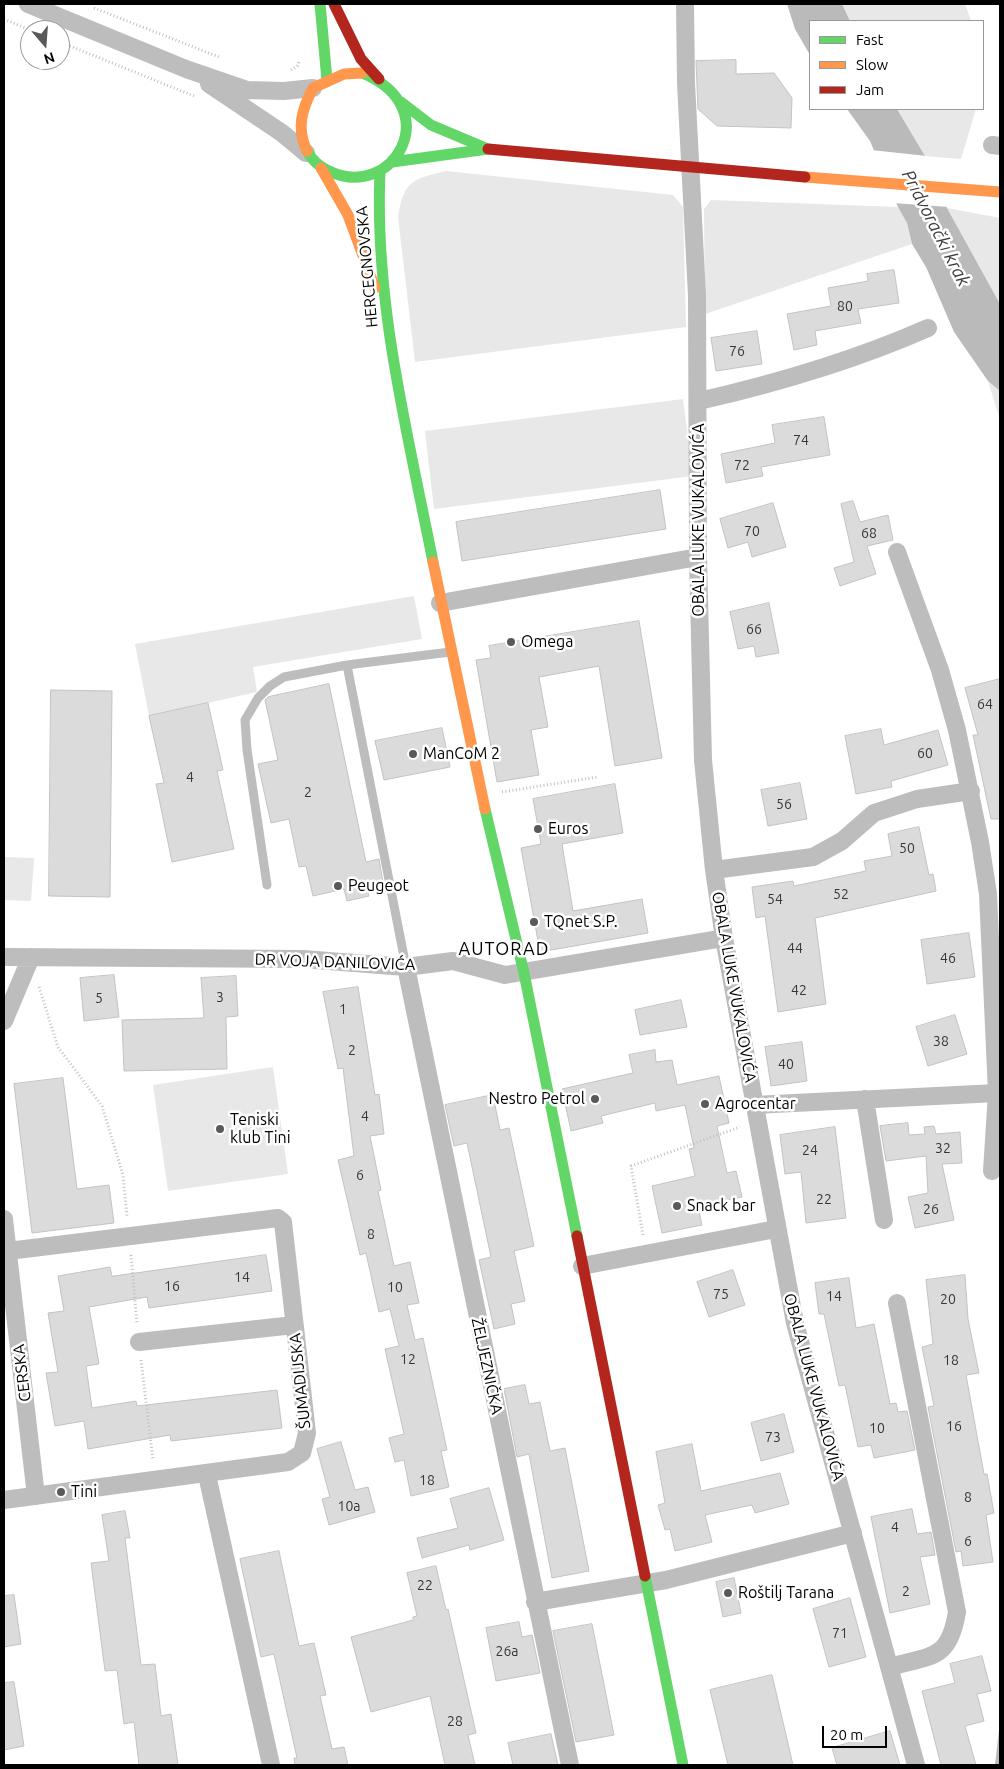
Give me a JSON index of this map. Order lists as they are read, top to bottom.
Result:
{
  "streets": {
    "street": [
      "HERCEGNOVSKA",
      "OBALA LUKE VUKALOVIĆA",
      "DR VOJA DANILOVIĆA",
      "ŽELJEZNIČKA",
      "CERSKA",
      "ŠUMADIJSKA"
    ]
  },
  "crossings": [
    ["OBALA LUKE VUKALOVIĆA", "DR VOJA DANILOVIĆA"],
    ["DR VOJA DANILOVIĆA", "ŽELJEZNIČKA"],
    ["CERSKA", "ŠUMADIJSKA"]
  ],
  "districts": ["AUTORAD"],
  "water": ["Pridvorački krak"],
  "places": [
    "Omega",
    "ManCoM 2",
    "Euros",
    "Peugeot",
    "TQnet S.P.",
    "Nestro Petrol",
    "Agrocentar",
    "Teniski klub Tini",
    "Snack bar",
    "Tini",
    "Roštilj Tarana"
  ],
  "house_numbers": [
    "80",
    "76",
    "74",
    "72",
    "70",
    "68",
    "66",
    "64",
    "60",
    "4",
    "2",
    "56",
    "50",
    "52",
    "54",
    "44",
    "46",
    "42",
    "3",
    "5",
    "1",
    "38",
    "2",
    "40",
    "4",
    "32",
    "24",
    "6",
    "22",
    "26",
    "8",
    "14",
    "16",
    "10",
    "75",
    "14",
    "20",
    "12",
    "18",
    "16",
    "10",
    "73",
    "18",
    "8",
    "10a",
    "4",
    "6",
    "22",
    "2",
    "71",
    "26a",
    "28"
  ],
  "legend": ["Fast", "Slow", "Jam"],
  "scale_bar": "20 m",
  "north": "bottom"
}
